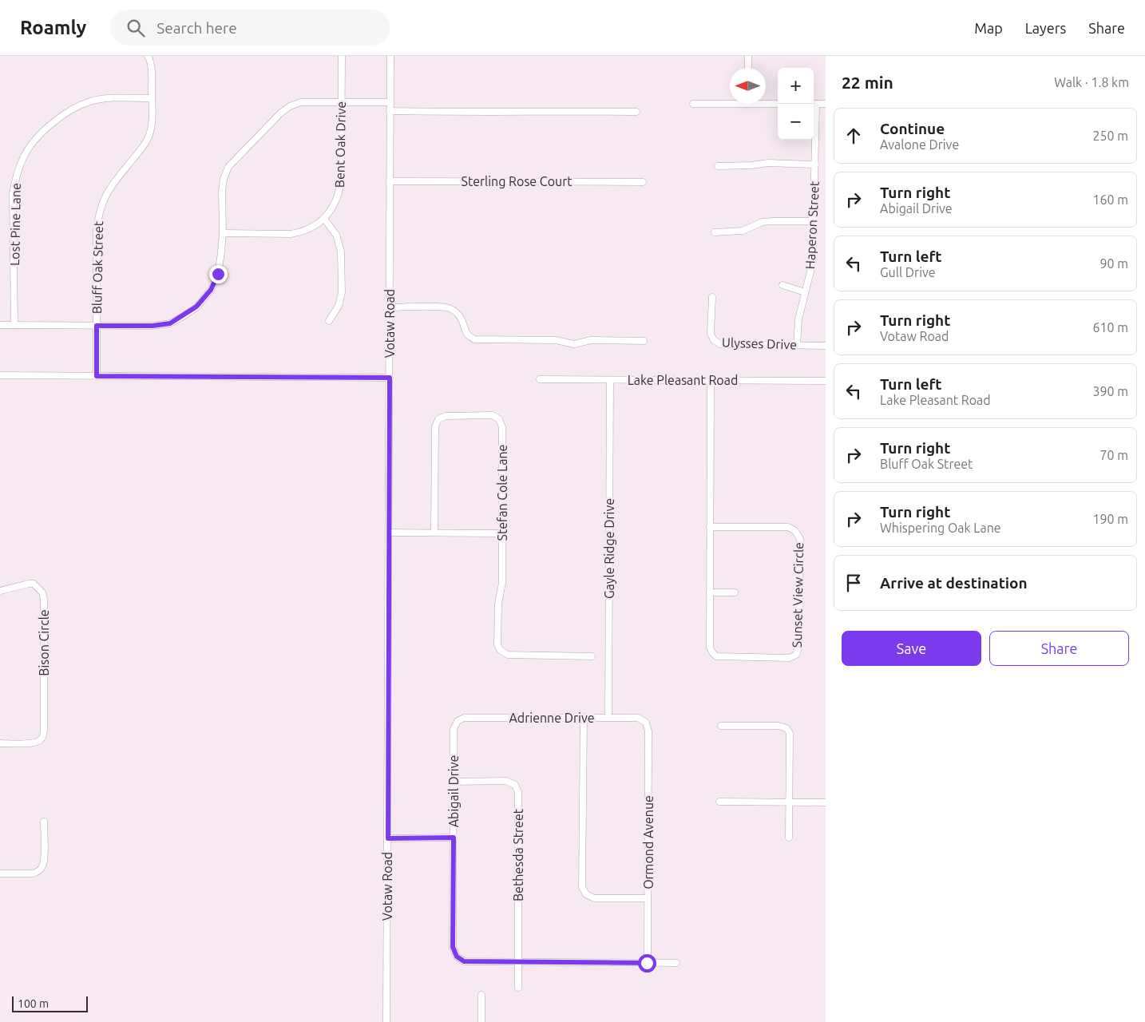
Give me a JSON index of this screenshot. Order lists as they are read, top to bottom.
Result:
{
  "streets": {
    "street": [
      "Bent Oak Drive",
      "Sterling Rose Court",
      "Lost Pine Lane",
      "Haperon Street",
      "Bluff Oak Street",
      "Votaw Road",
      "Ulysses Drive",
      "Lake Pleasant Road",
      "Stefan Cole Lane",
      "Gayle Ridge Drive",
      "Sunset View Circle",
      "Bison Circle",
      "Adrienne Drive",
      "Abigail Drive",
      "Ormond Avenue",
      "Bethesda Street"
    ]
  },
  "crossings": [
    ["Sterling Rose Court", "Votaw Road"],
    ["Lost Pine Lane", "Bluff Oak Street"],
    ["Haperon Street", "Ulysses Drive"],
    ["Lake Pleasant Road", "Gayle Ridge Drive"],
    ["Lake Pleasant Road", "Sunset View Circle"],
    ["Gayle Ridge Drive", "Adrienne Drive"],
    ["Adrienne Drive", "Abigail Drive"],
    ["Adrienne Drive", "Ormond Avenue"],
    ["Abigail Drive", "Bethesda Street"]
  ],
  "scale_bar": "100 m",
  "north": "left",
  "page": {
    "header": "Roamly",
    "search": "Search here",
    "nav": ["Map", "Layers", "Share"],
    "heading": ["22 min", "Walk · 1.8 km"],
    "map_buttons": ["+", "−"],
    "list": [
      ["Continue", "Avalone Drive", "250 m"],
      ["Turn right", "Abigail Drive", "160 m"],
      ["Turn left", "Gull Drive", "90 m"],
      ["Turn right", "Votaw Road", "610 m"],
      ["Turn left", "Lake Pleasant Road", "390 m"],
      ["Turn right", "Bluff Oak Street", "70 m"],
      ["Turn right", "Whispering Oak Lane", "190 m"],
      "Arrive at destination"
    ],
    "buttons": ["Save", "Share"],
    "scale": "100 m"
  }
}
